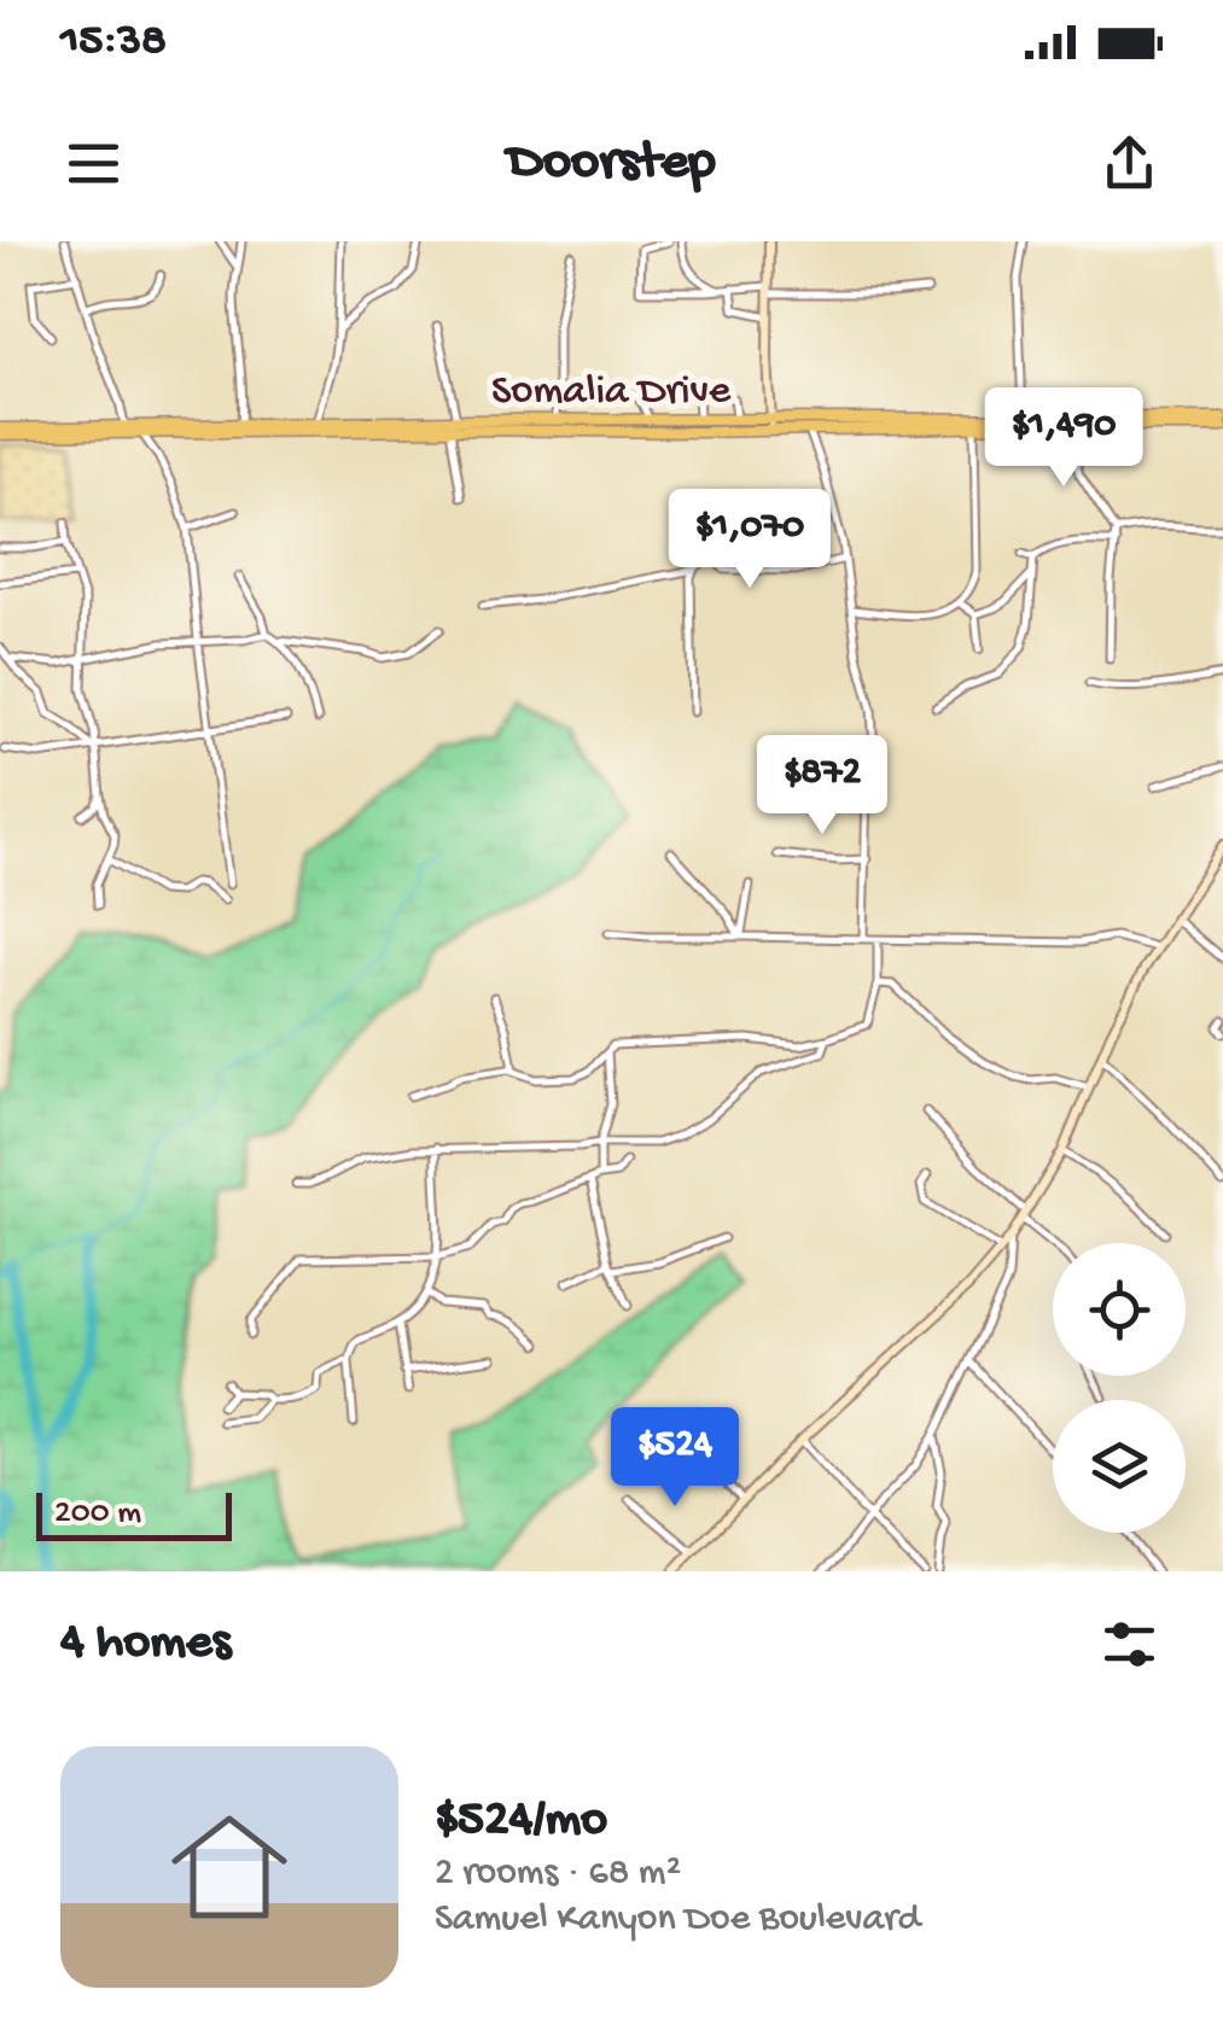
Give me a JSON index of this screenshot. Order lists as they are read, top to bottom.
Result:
{
  "streets": {
    "main road": ["Somalia Drive"]
  },
  "scale_bar": "200 m",
  "page": {
    "status": "15:38",
    "header": "Doorstep",
    "price": [
      "$1,490",
      "$1,070",
      "$872",
      "$524"
    ],
    "scale": "200 m",
    "heading": "4 homes",
    "list": [
      {
        "name": "$524/mo",
        "note": "2 rooms · 68 m² · Samuel Kanyon Doe Boulevard"
      }
    ]
  }
}
